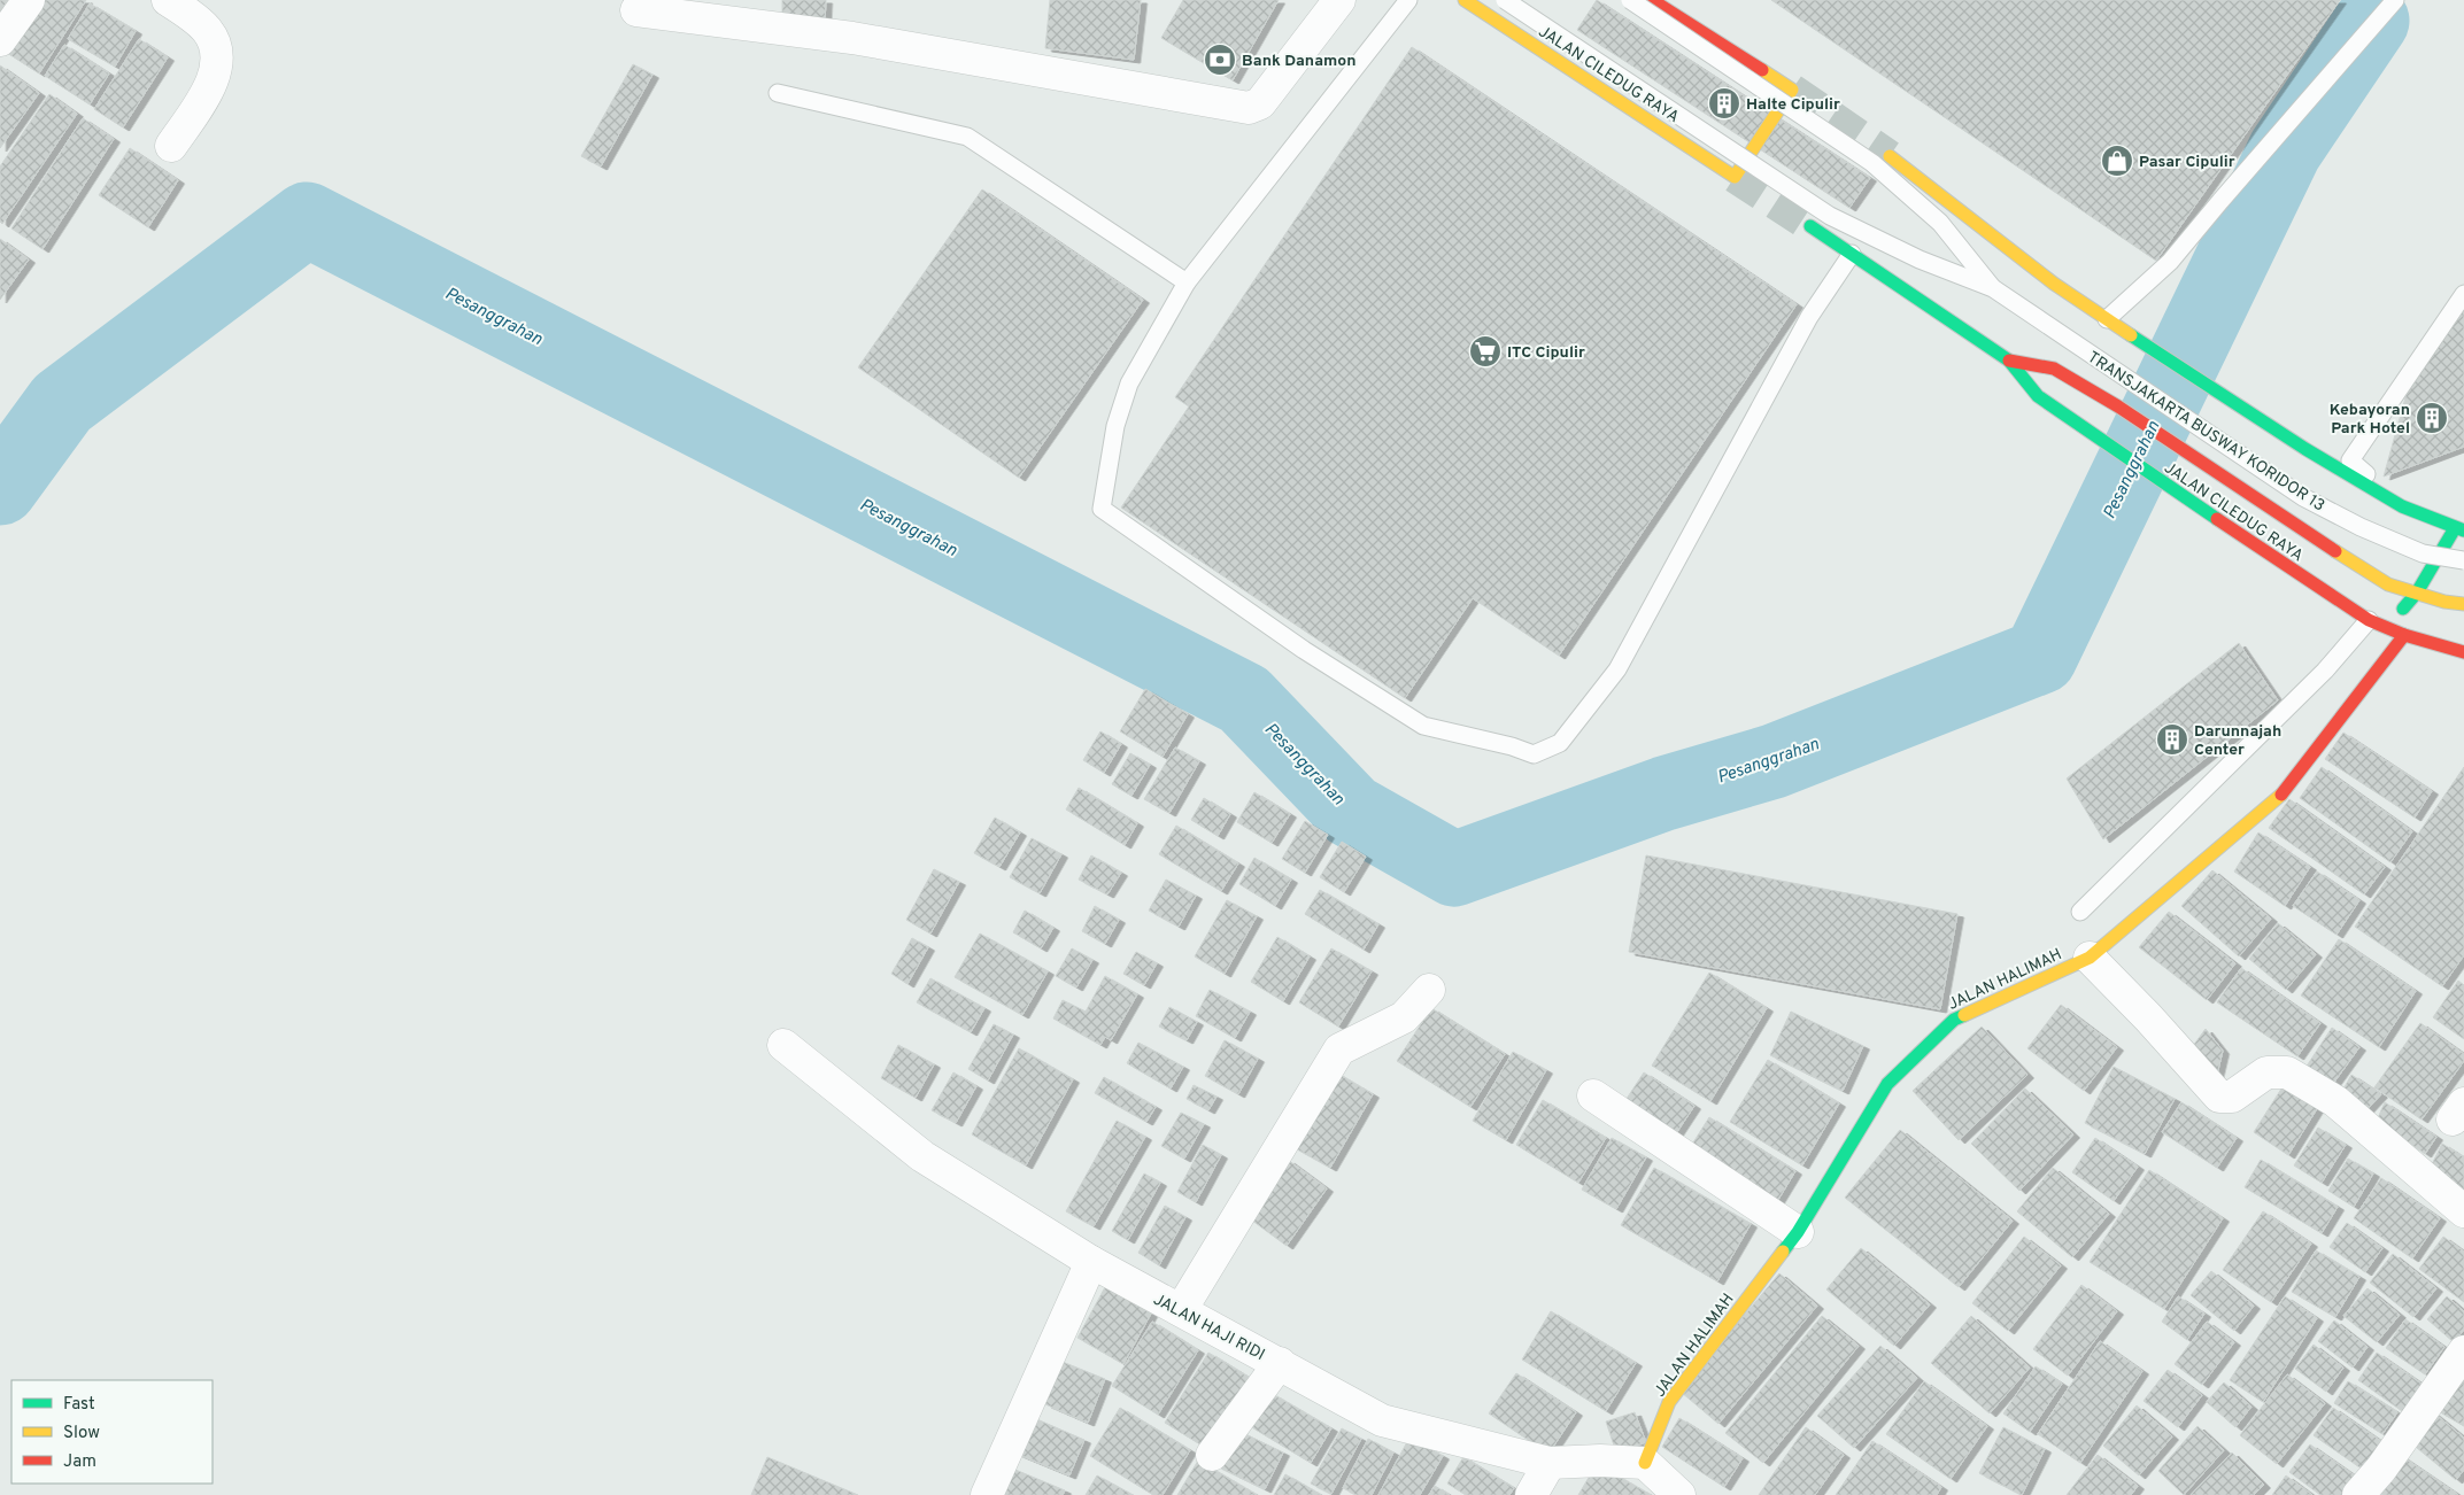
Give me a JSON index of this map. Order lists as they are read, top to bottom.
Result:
{
  "streets": {
    "main road": ["JALAN CILEDUG RAYA", "JALAN HALIMAH"],
    "street": ["JALAN HAJI RIDI"],
    "lane": ["TRANSJAKARTA BUSWAY KORIDOR 13"]
  },
  "crossings": [
    ["JALAN CILEDUG RAYA", "JALAN HALIMAH"],
    ["JALAN HALIMAH", "JALAN HAJI RIDI"]
  ],
  "water": ["Pesanggrahan"],
  "places": {
    "bank": ["Bank Danamon"],
    "building": ["Halte Cipulir", "Kebayoran Park Hotel", "Darunnajah Center"],
    "shop": ["Pasar Cipulir"],
    "supermarket": ["ITC Cipulir"]
  },
  "legend": ["Fast", "Slow", "Jam"]
}
